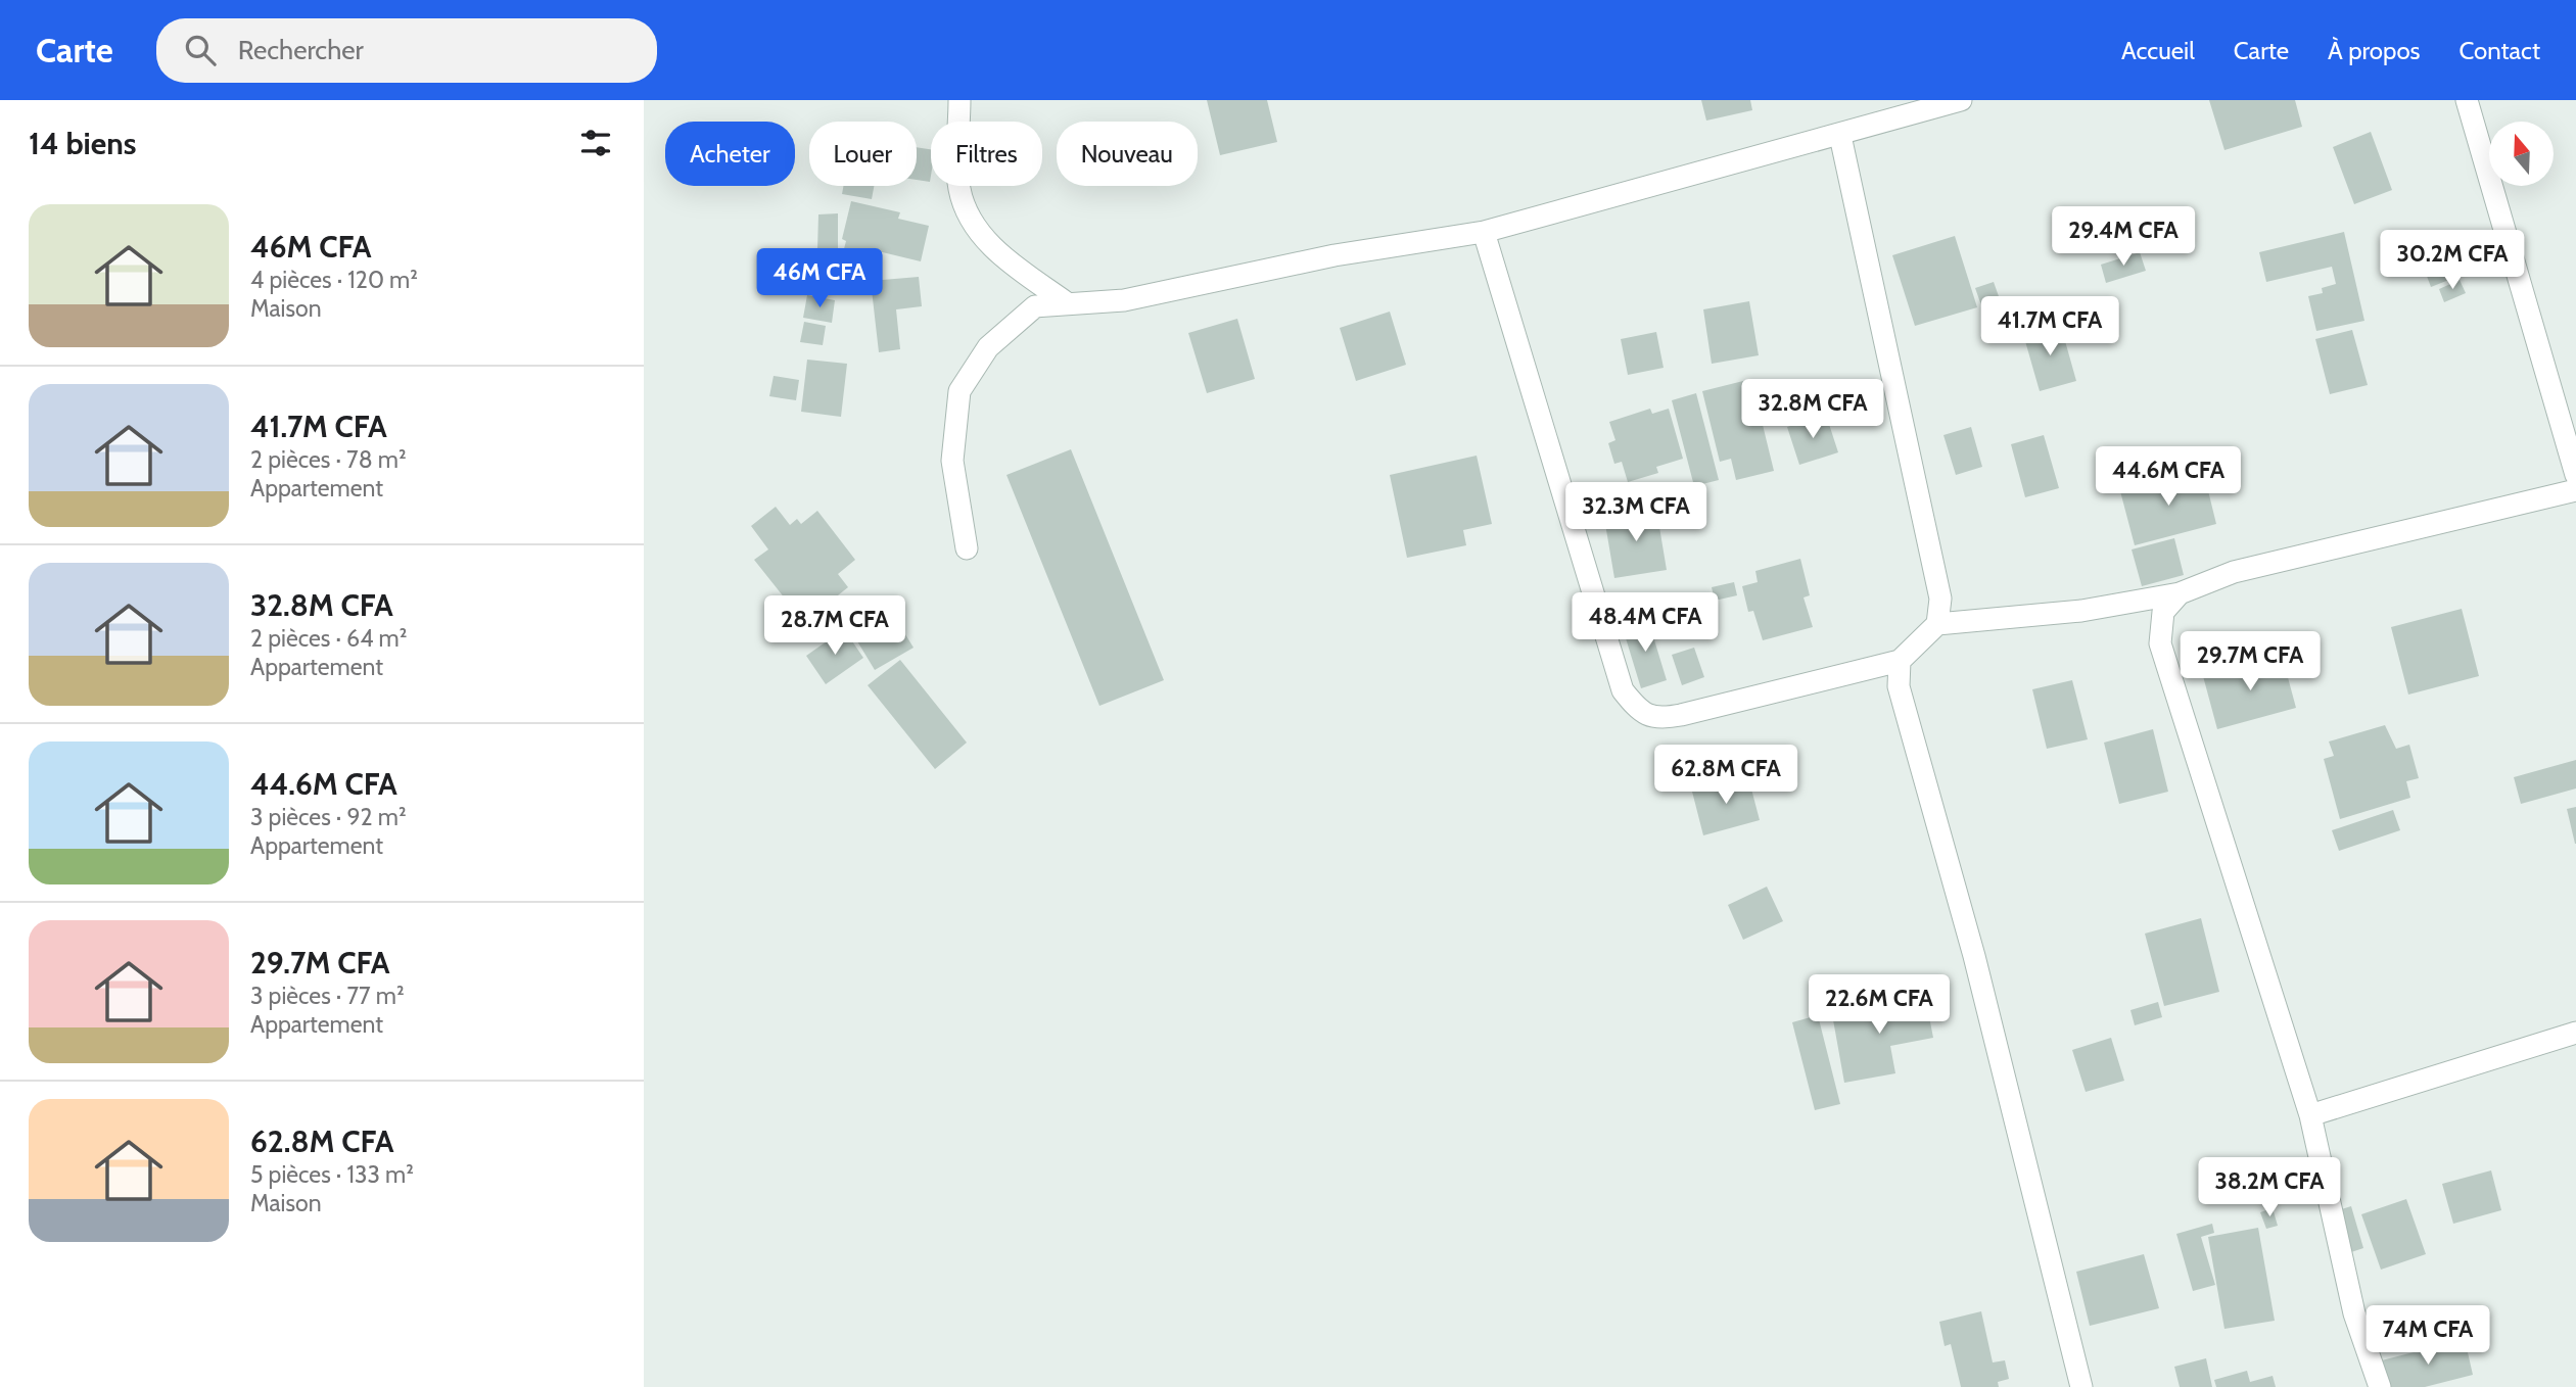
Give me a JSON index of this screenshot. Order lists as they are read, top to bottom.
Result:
{
  "north": "top",
  "page": {
    "header": "Carte",
    "search": "Rechercher",
    "nav": [
      "Accueil",
      "Carte",
      "À propos",
      "Contact"
    ],
    "heading": "14 biens",
    "chip": [
      "Acheter",
      "Louer",
      "Filtres",
      "Nouveau"
    ],
    "list": [
      {
        "name": "46M CFA",
        "note": "4 pièces · 120 m² · Maison"
      },
      {
        "name": "41.7M CFA",
        "note": "2 pièces · 78 m² · Appartement"
      },
      {
        "name": "32.8M CFA",
        "note": "2 pièces · 64 m² · Appartement"
      },
      {
        "name": "44.6M CFA",
        "note": "3 pièces · 92 m² · Appartement"
      },
      {
        "name": "29.7M CFA",
        "note": "3 pièces · 77 m² · Appartement"
      },
      {
        "name": "62.8M CFA",
        "note": "5 pièces · 133 m² · Maison"
      }
    ],
    "price": [
      "29.4M CFA",
      "30.2M CFA",
      "46M CFA",
      "41.7M CFA",
      "32.8M CFA",
      "44.6M CFA",
      "32.3M CFA",
      "48.4M CFA",
      "28.7M CFA",
      "29.7M CFA",
      "62.8M CFA",
      "22.6M CFA",
      "38.2M CFA",
      "74M CFA"
    ]
  }
}
